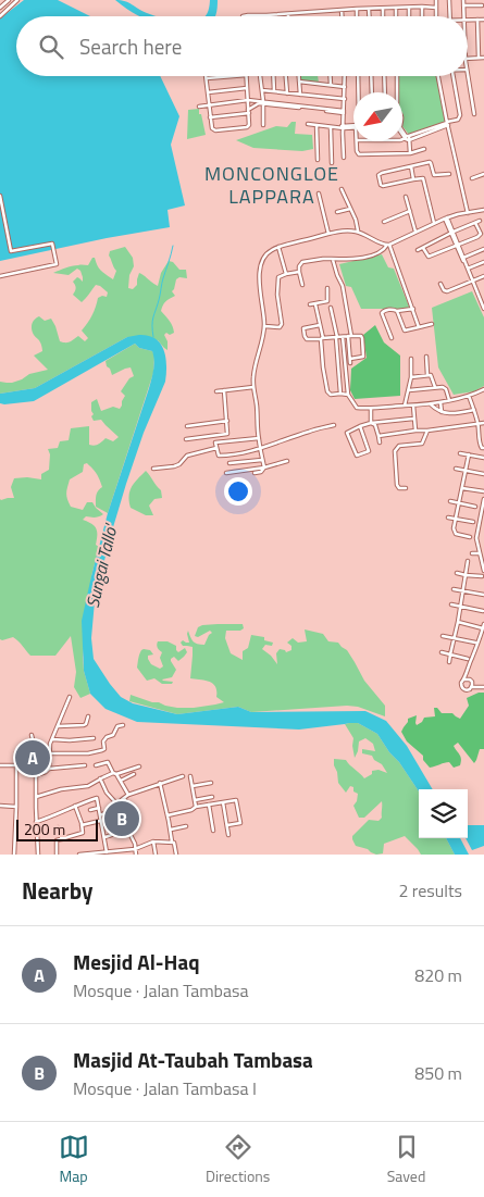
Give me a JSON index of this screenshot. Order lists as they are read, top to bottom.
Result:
{
  "districts": ["MONCONGLOE LAPPARA"],
  "water": ["Sungai Tallo'"],
  "scale_bar": "200 m",
  "north": "bottom left",
  "page": {
    "search": "Search here",
    "pins": ["A", "B"],
    "scale": "200 m",
    "heading": ["Nearby", "2 results"],
    "list": [
      {
        "mark": "A",
        "name": "Mesjid Al-Haq",
        "note": "Mosque · Jalan Tambasa",
        "value": "820 m"
      },
      {
        "mark": "B",
        "name": "Masjid At-Taubah Tambasa",
        "note": "Mosque · Jalan Tambasa I",
        "value": "850 m"
      }
    ],
    "nav": ["Map", "Directions", "Saved"]
  }
}
